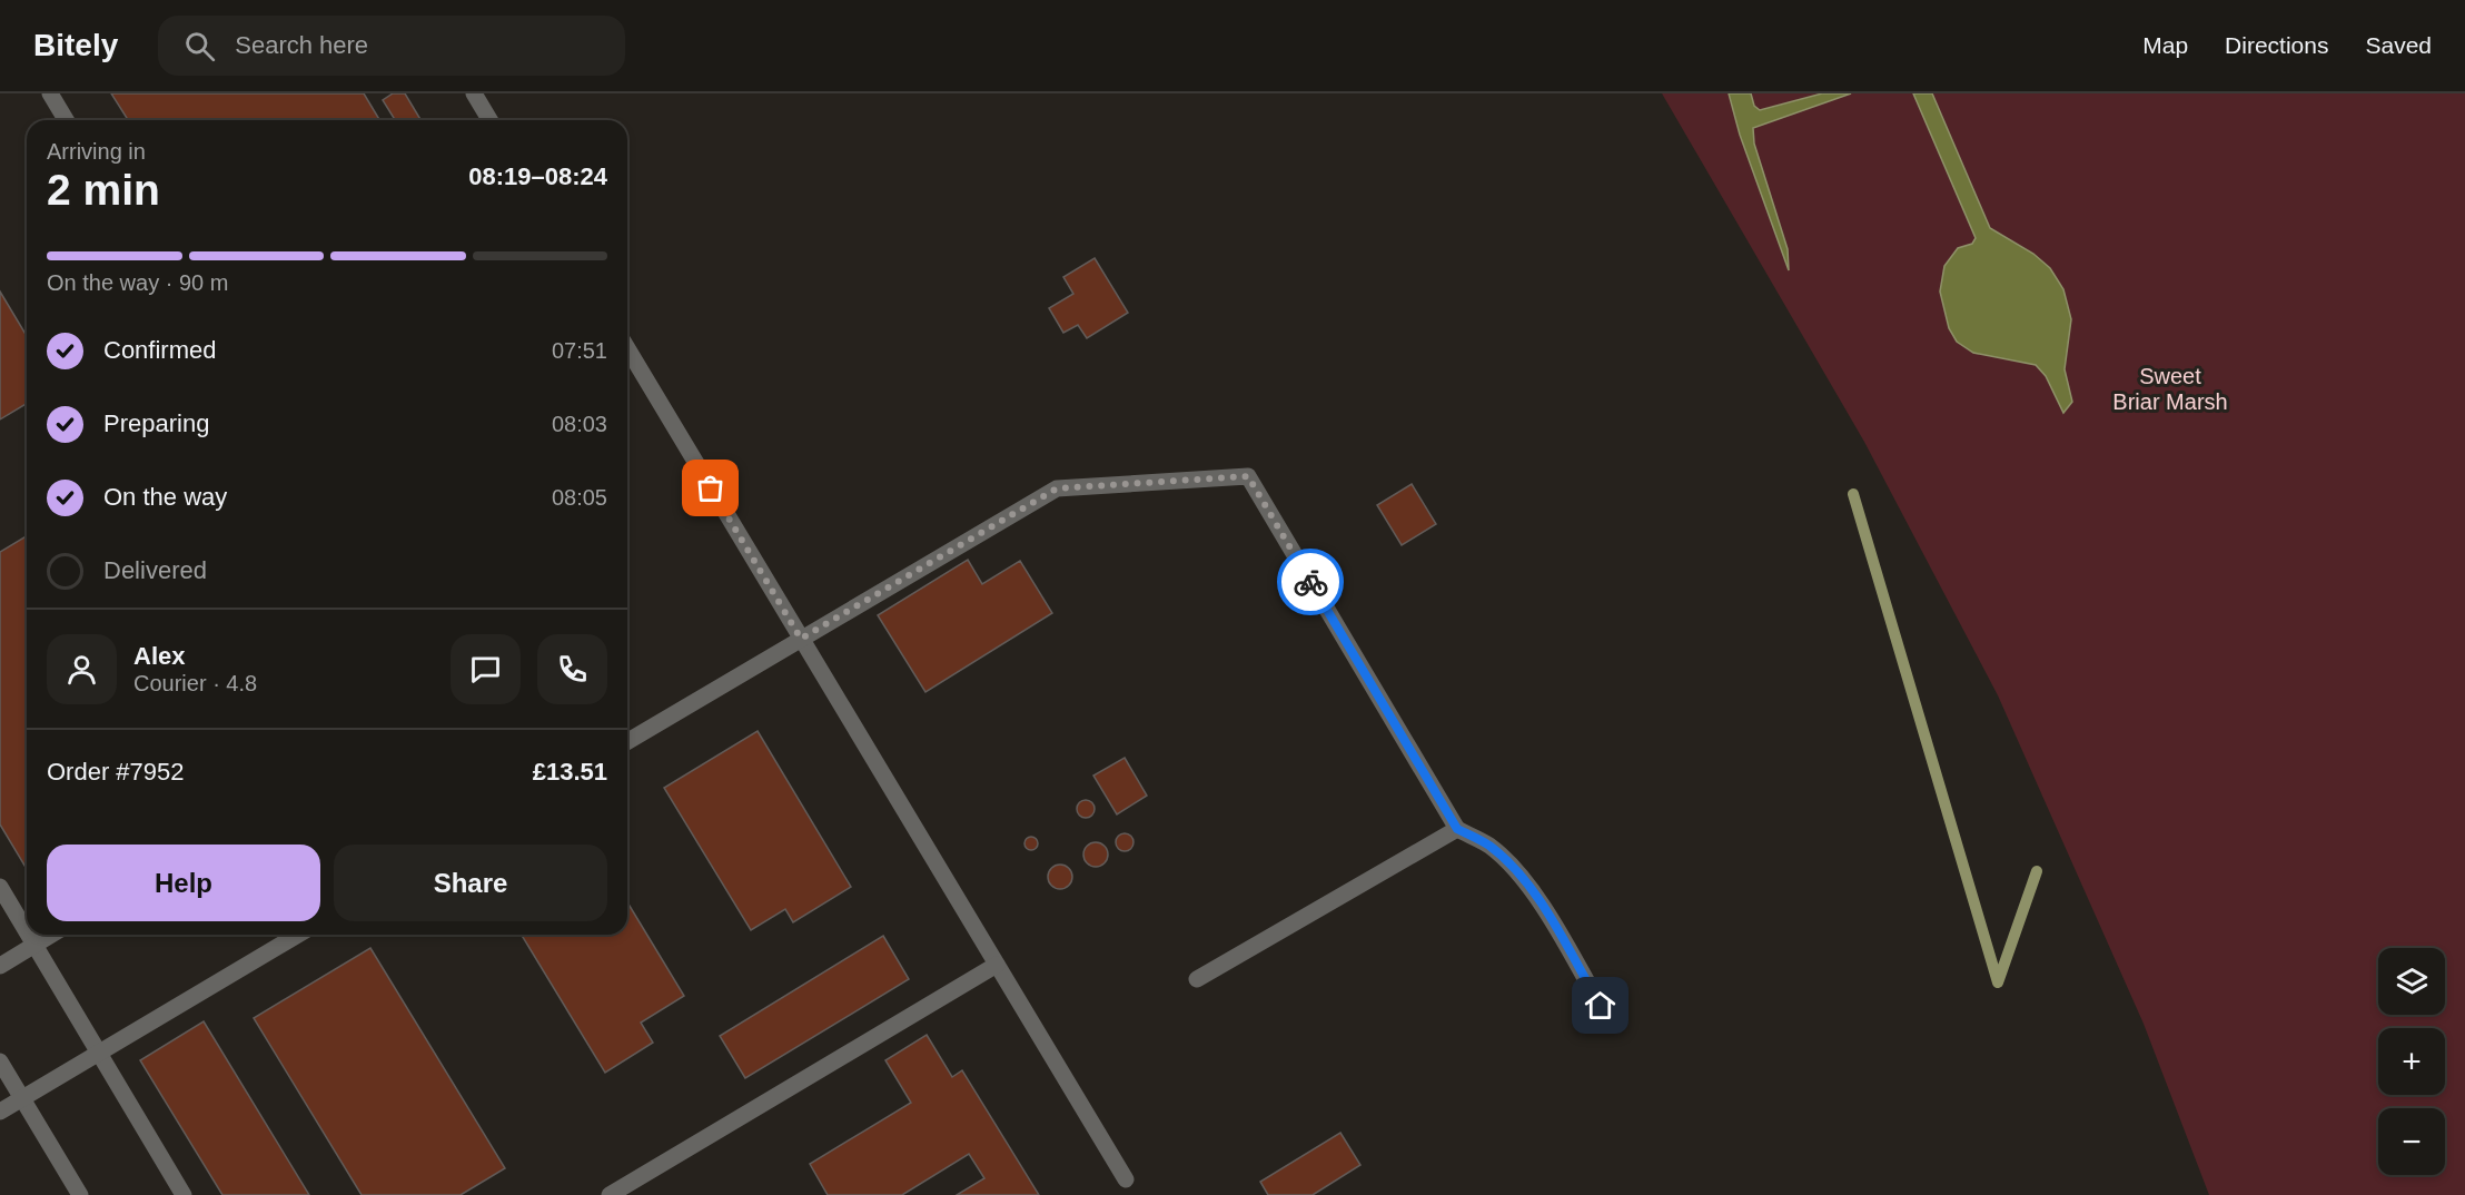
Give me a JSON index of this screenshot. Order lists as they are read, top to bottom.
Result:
{
  "parks": ["Sweet Briar Marsh"],
  "page": {
    "header": "Bitely",
    "search": "Search here",
    "nav": ["Map", "Directions", "Saved"],
    "heading": ["2 min", "Arriving in", "08:19–08:24"],
    "panel": [
      "Alex",
      "Courier · 4.8",
      "Order #7952",
      "£13.51"
    ],
    "bar": "On the way · 90 m",
    "list": [
      ["Confirmed", "07:51"],
      ["Preparing", "08:03"],
      ["On the way", "08:05"],
      "Delivered"
    ],
    "buttons": ["Help", "Share"],
    "map_buttons": ["+", "−"]
  }
}
